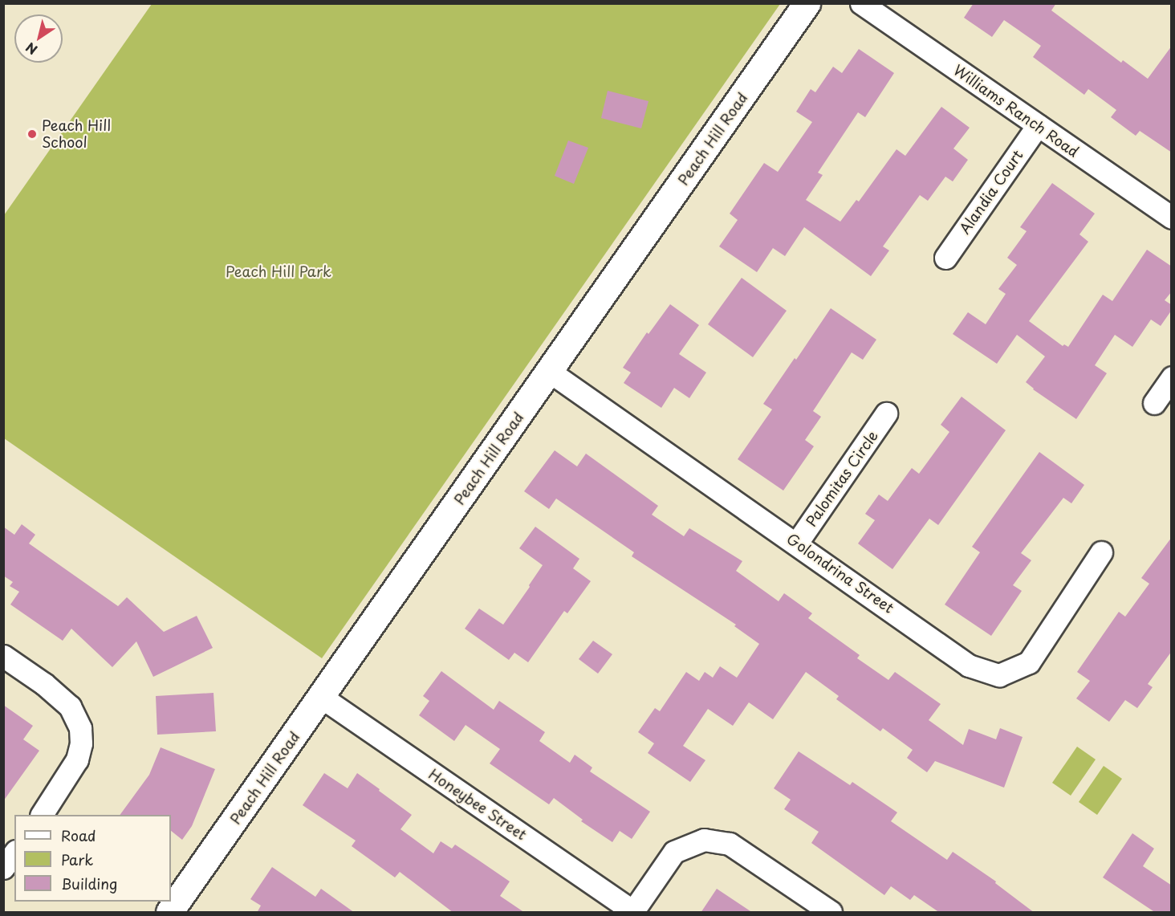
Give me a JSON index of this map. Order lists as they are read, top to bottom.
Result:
{
  "streets": {
    "street": [
      "Williams Ranch Road",
      "Peach Hill Road",
      "Alandia Court",
      "Palomitas Circle",
      "Golondrina Street",
      "Honeybee Street"
    ]
  },
  "crossings": [
    ["Williams Ranch Road", "Alandia Court"],
    ["Peach Hill Road", "Golondrina Street"],
    ["Peach Hill Road", "Honeybee Street"],
    ["Palomitas Circle", "Golondrina Street"]
  ],
  "parks": ["Peach Hill Park"],
  "places": ["Peach Hill School"],
  "legend": ["Road", "Park", "Building"],
  "north": "bottom left"
}
